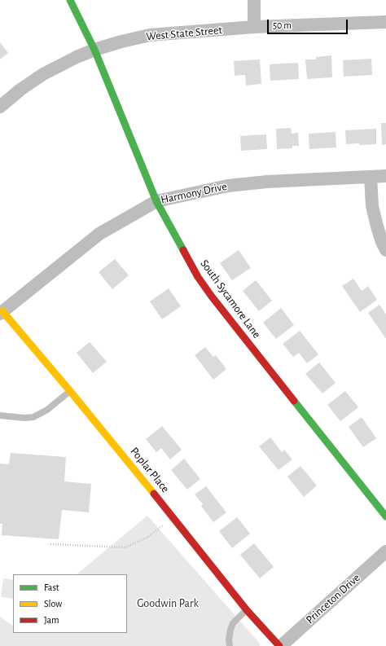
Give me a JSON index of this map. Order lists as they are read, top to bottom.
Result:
{
  "streets": {
    "street": [
      "West State Street",
      "Harmony Drive",
      "South Sycamore Lane",
      "Poplar Place",
      "Princeton Drive"
    ]
  },
  "crossings": [
    ["West State Street", "South Sycamore Lane"],
    ["Harmony Drive", "South Sycamore Lane"],
    ["Harmony Drive", "Poplar Place"],
    ["Poplar Place", "Princeton Drive"]
  ],
  "parks": ["Goodwin Park"],
  "legend": ["Fast", "Slow", "Jam"],
  "scale_bar": "50 m"
}
